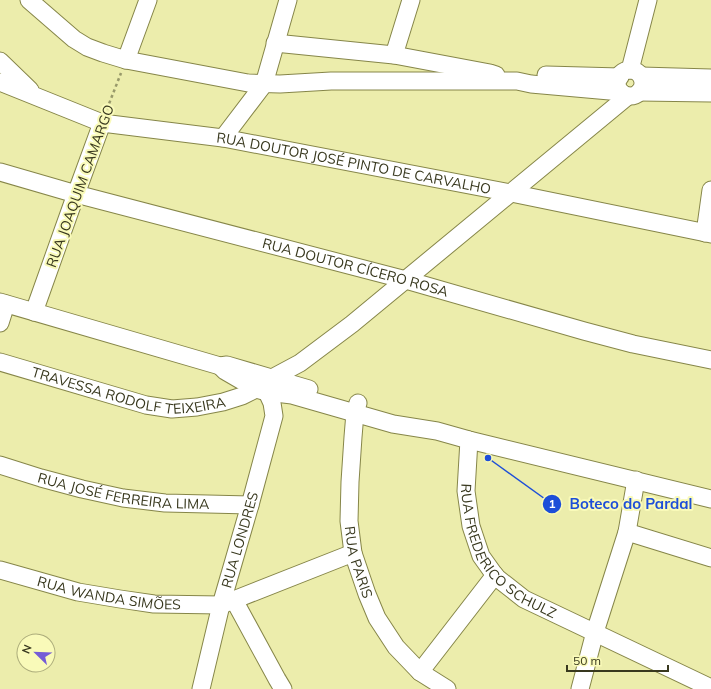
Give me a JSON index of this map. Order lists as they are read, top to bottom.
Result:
{
  "streets": {
    "street": [
      "RUA DOUTOR JOSÉ PINTO DE CARVALHO",
      "RUA JOAQUIM CAMARGO",
      "RUA DOUTOR CÍCERO ROSA",
      "TRAVESSA RODOLF TEIXEIRA",
      "RUA JOSÉ FERREIRA LIMA",
      "RUA LONDRES",
      "RUA FREDERICO SCHULZ",
      "RUA PARIS",
      "RUA WANDA SIMÕES"
    ]
  },
  "crossings": [
    ["RUA DOUTOR JOSÉ PINTO DE CARVALHO", "RUA JOAQUIM CAMARGO"],
    ["RUA DOUTOR JOSÉ PINTO DE CARVALHO", "TRAVESSA RODOLF TEIXEIRA"],
    ["RUA JOAQUIM CAMARGO", "RUA DOUTOR CÍCERO ROSA"],
    ["RUA DOUTOR CÍCERO ROSA", "TRAVESSA RODOLF TEIXEIRA"],
    ["TRAVESSA RODOLF TEIXEIRA", "RUA LONDRES"],
    ["RUA JOSÉ FERREIRA LIMA", "RUA LONDRES"],
    ["RUA LONDRES", "RUA WANDA SIMÕES"]
  ],
  "places": ["Boteco do Pardal"],
  "scale_bar": "50 m",
  "north": "top left"
}
